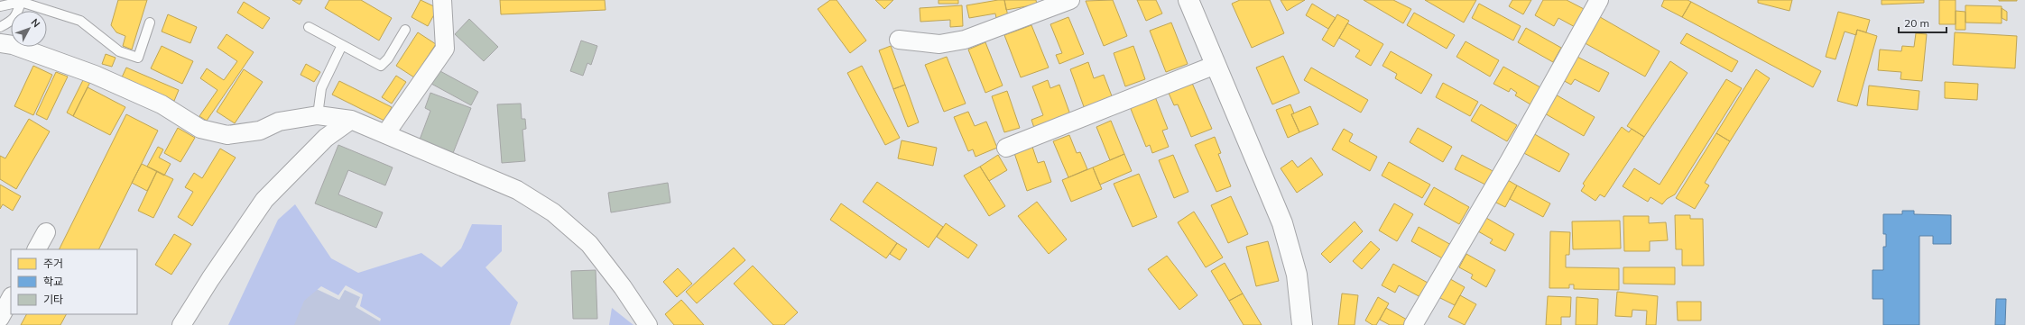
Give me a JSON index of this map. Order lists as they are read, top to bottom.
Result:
{
  "legend": ["주거", "학교", "기타"],
  "scale_bar": "20 m",
  "north": "top right"
}
